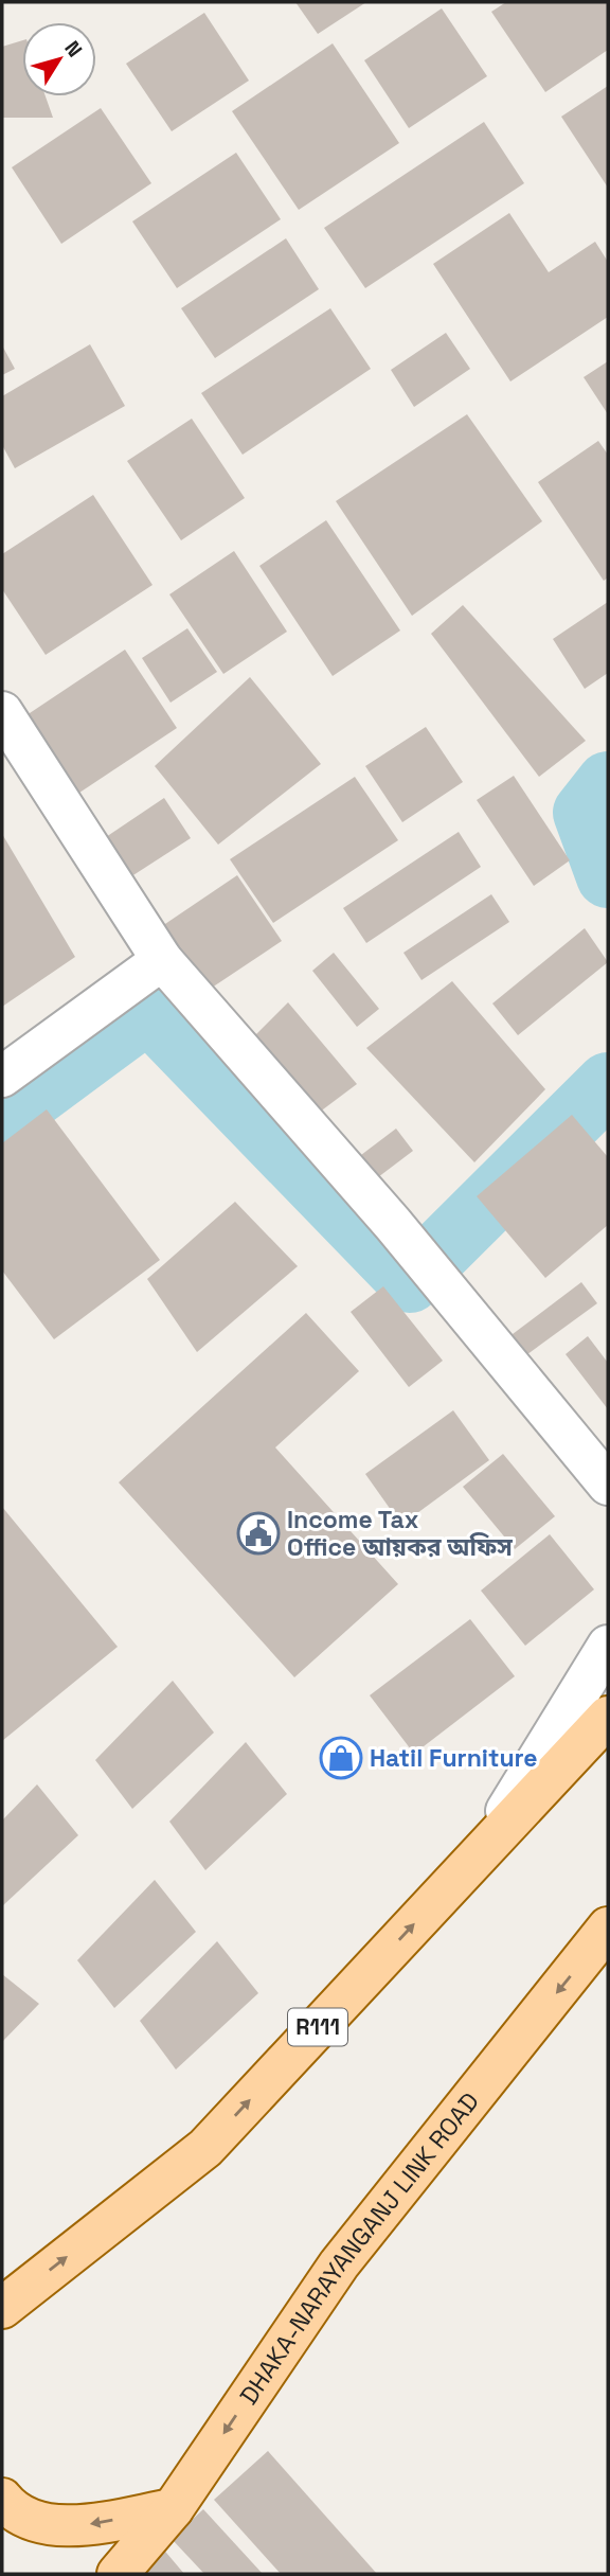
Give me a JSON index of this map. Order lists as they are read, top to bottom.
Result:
{
  "streets": {
    "main road": ["R111", "DHAKA-NARAYANGANJ LINK ROAD"]
  },
  "places": {
    "public building": ["Income Tax Office আয়কর অফিস"],
    "shop": ["Hatil Furniture"]
  },
  "north": "top right"
}
